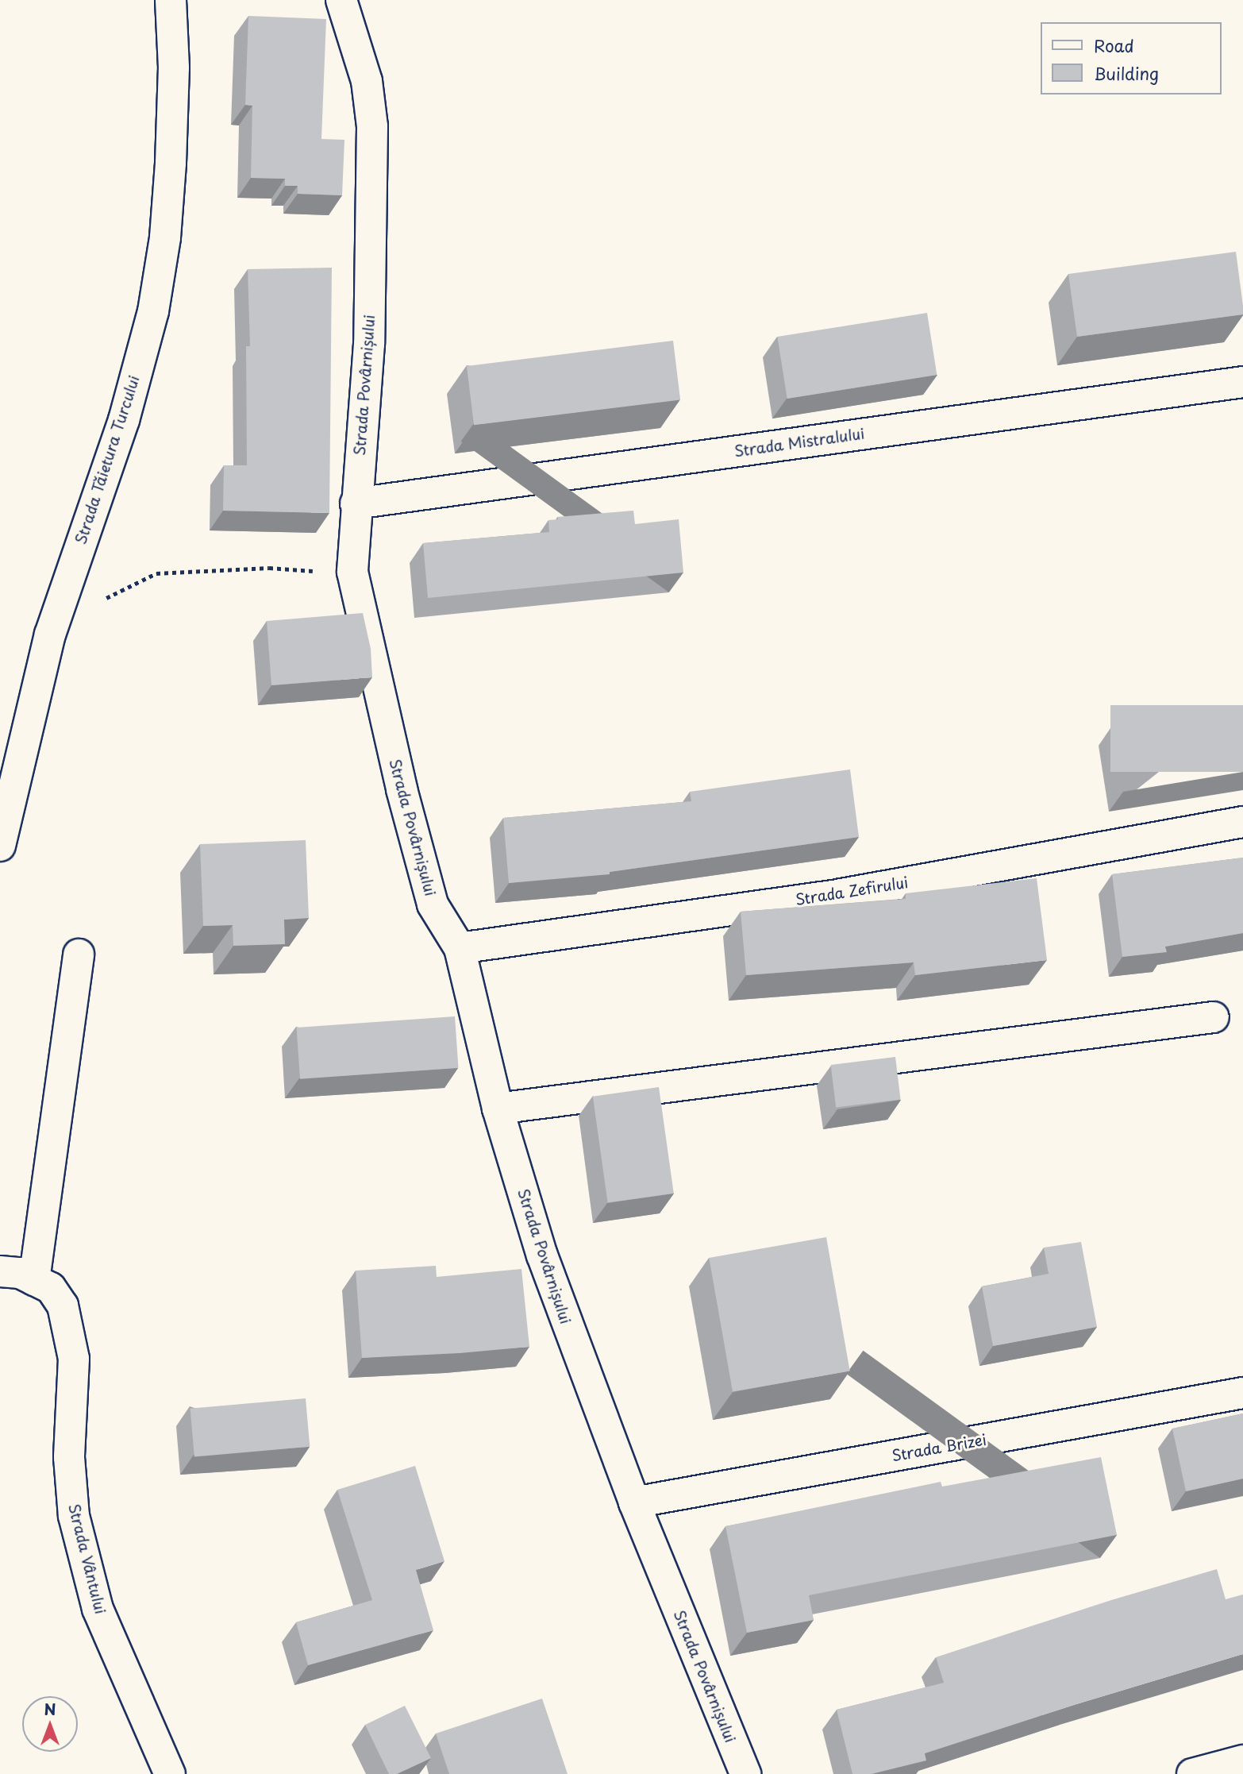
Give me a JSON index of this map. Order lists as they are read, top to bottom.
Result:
{
  "streets": {
    "street": [
      "Strada Povârnișului",
      "Strada Mistralului",
      "Strada Tăietura Turcului",
      "Strada Zefirului",
      "Strada Brizei",
      "Strada Vântului"
    ]
  },
  "crossings": [
    ["Strada Povârnișului", "Strada Mistralului"],
    ["Strada Povârnișului", "Strada Zefirului"],
    ["Strada Povârnișului", "Strada Brizei"]
  ],
  "legend": ["Road", "Building"],
  "north": "top"
}
